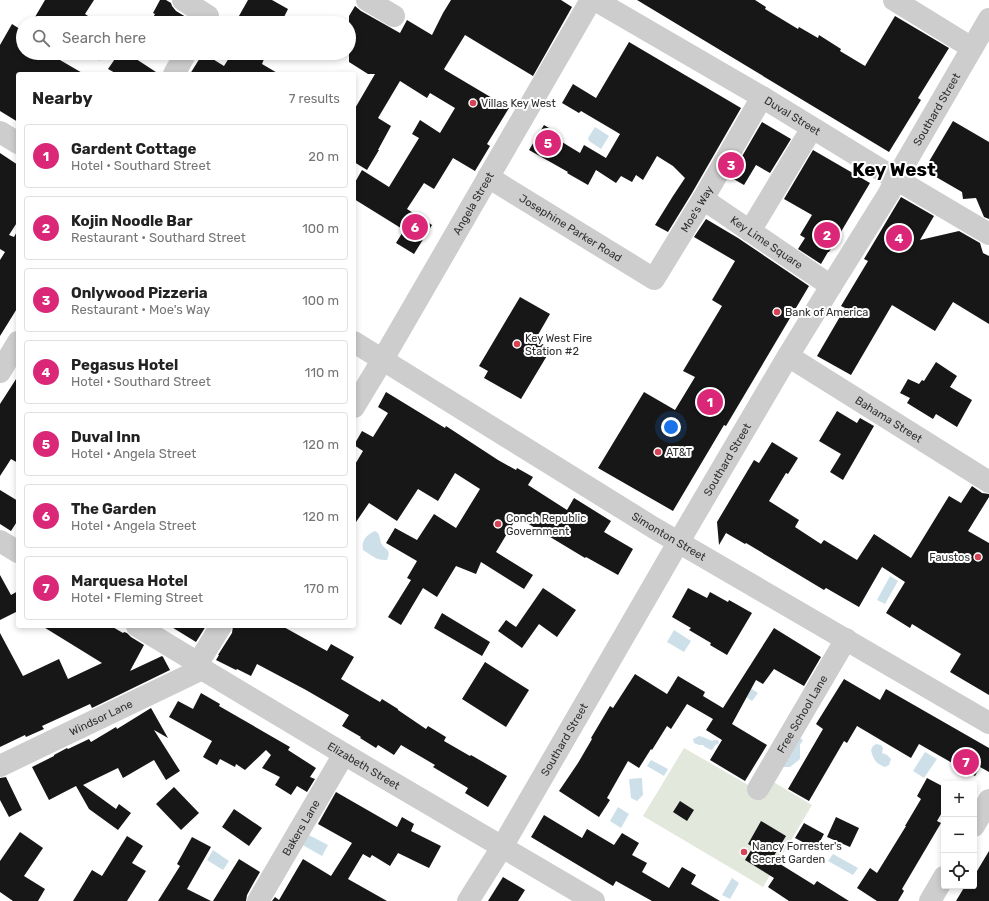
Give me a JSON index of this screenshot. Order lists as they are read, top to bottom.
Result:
{
  "streets": {
    "street": [
      "Southard Street",
      "Duval Street",
      "Angela Street",
      "Moe's Way",
      "Josephine Parker Road",
      "Key Lime Square",
      "Bahama Street",
      "Simonton Street",
      "Free School Lane",
      "Windsor Lane",
      "Elizabeth Street",
      "Bakers Lane"
    ]
  },
  "crossings": [
    ["Southard Street", "Duval Street"],
    ["Southard Street", "Key Lime Square"],
    ["Southard Street", "Bahama Street"],
    ["Southard Street", "Simonton Street"],
    ["Southard Street", "Elizabeth Street"],
    ["Duval Street", "Moe's Way"],
    ["Angela Street", "Josephine Parker Road"],
    ["Angela Street", "Simonton Street"],
    ["Moe's Way", "Josephine Parker Road"],
    ["Moe's Way", "Key Lime Square"],
    ["Simonton Street", "Free School Lane"],
    ["Windsor Lane", "Elizabeth Street"],
    ["Elizabeth Street", "Bakers Lane"]
  ],
  "districts": ["Key West"],
  "places": [
    "Villas Key West",
    "Bank of America",
    "Key West Fire Station #2",
    "AT&T",
    "Conch Republic Government",
    "Faustos",
    "Nancy Forrester's Secret Garden"
  ],
  "page": {
    "search": "Search here",
    "heading": ["Nearby", "7 results"],
    "list": [
      {
        "mark": "1",
        "name": "Gardent Cottage",
        "note": "Hotel · Southard Street",
        "value": "20 m"
      },
      {
        "mark": "2",
        "name": "Kojin Noodle Bar",
        "note": "Restaurant · Southard Street",
        "value": "100 m"
      },
      {
        "mark": "3",
        "name": "Onlywood Pizzeria",
        "note": "Restaurant · Moe's Way",
        "value": "100 m"
      },
      {
        "mark": "4",
        "name": "Pegasus Hotel",
        "note": "Hotel · Southard Street",
        "value": "110 m"
      },
      {
        "mark": "5",
        "name": "Duval Inn",
        "note": "Hotel · Angela Street",
        "value": "120 m"
      },
      {
        "mark": "6",
        "name": "The Garden",
        "note": "Hotel · Angela Street",
        "value": "120 m"
      },
      {
        "mark": "7",
        "name": "Marquesa Hotel",
        "note": "Hotel · Fleming Street",
        "value": "170 m"
      }
    ],
    "pins": [
      "5",
      "3",
      "6",
      "2",
      "4",
      "1",
      "7"
    ],
    "map_buttons": ["+", "−"]
  }
}
